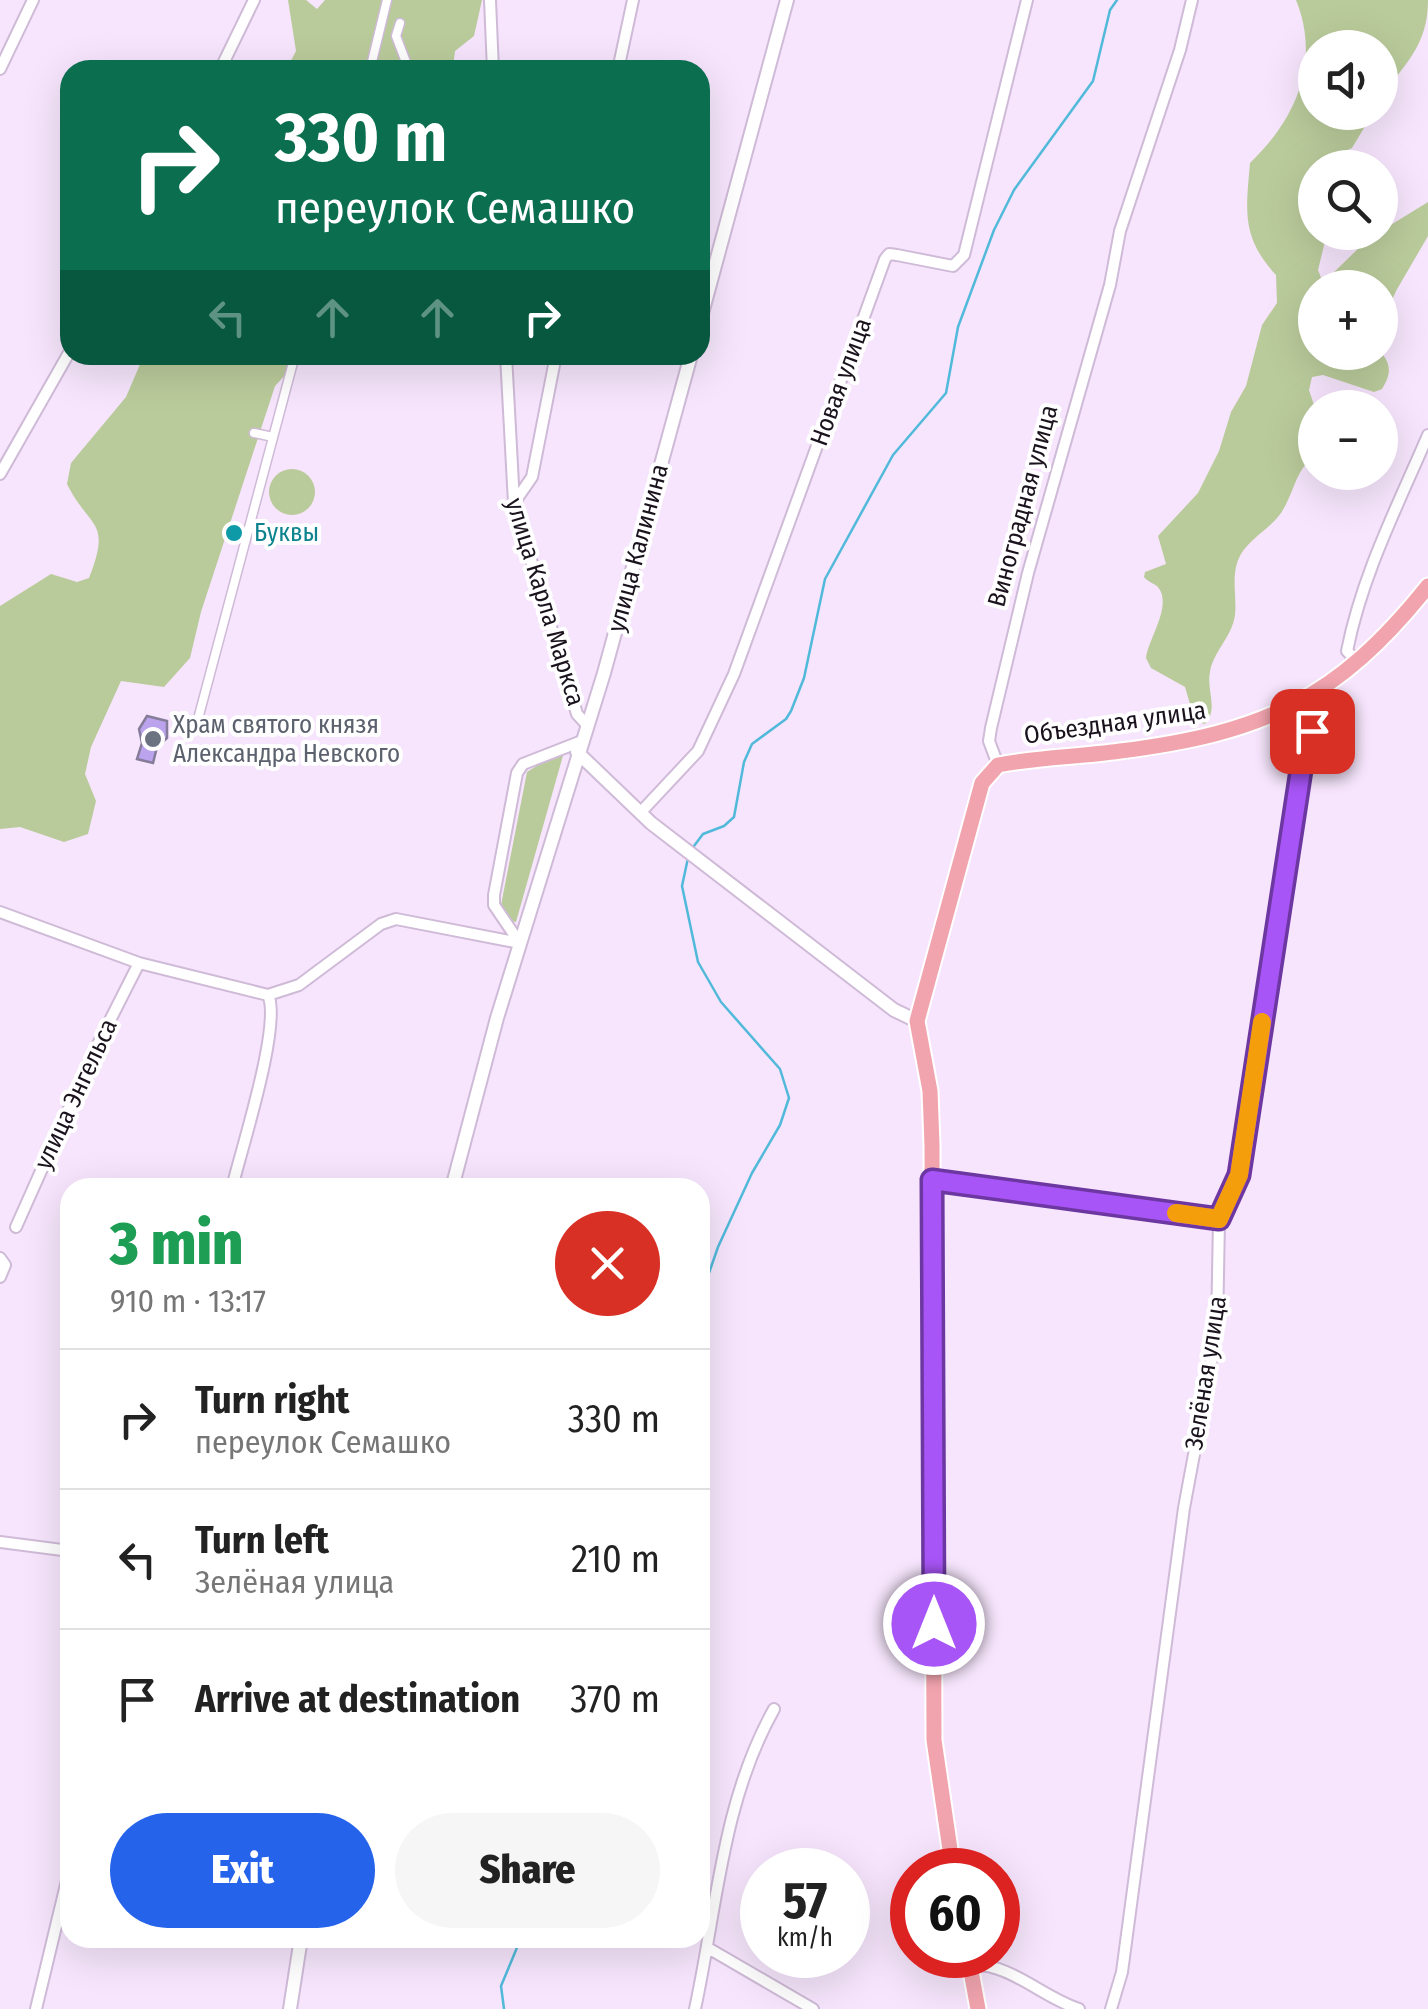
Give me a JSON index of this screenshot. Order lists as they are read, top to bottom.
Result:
{
  "streets": {
    "main road": ["Объездная улица"],
    "street": [
      "Новая улица",
      "Виноградная улица",
      "улица Калинина",
      "улица Карла Маркса",
      "улица Энгельса",
      "Зелёная улица"
    ]
  },
  "crossings": [
    ["Виноградная улица", "Объездная улица"],
    ["улица Калинина", "улица Карла Маркса"],
    ["Объездная улица", "Зелёная улица"]
  ],
  "places": ["Буквы", "Храм святого князя Александра Невского"],
  "page": {
    "map_buttons": ["+", "−"],
    "turn": ["330 m", "переулок Семашко"],
    "heading": ["3 min", "910 m · 13:17"],
    "list": [
      {
        "name": "Turn right",
        "note": "переулок Семашко",
        "value": "330 m"
      },
      {
        "name": "Turn left",
        "note": "Зелёная улица",
        "value": "210 m"
      },
      {
        "name": "Arrive at destination",
        "value": "370 m"
      }
    ],
    "buttons": ["Exit", "Share"],
    "speed": "57 km/h",
    "limit": "60"
  }
}
